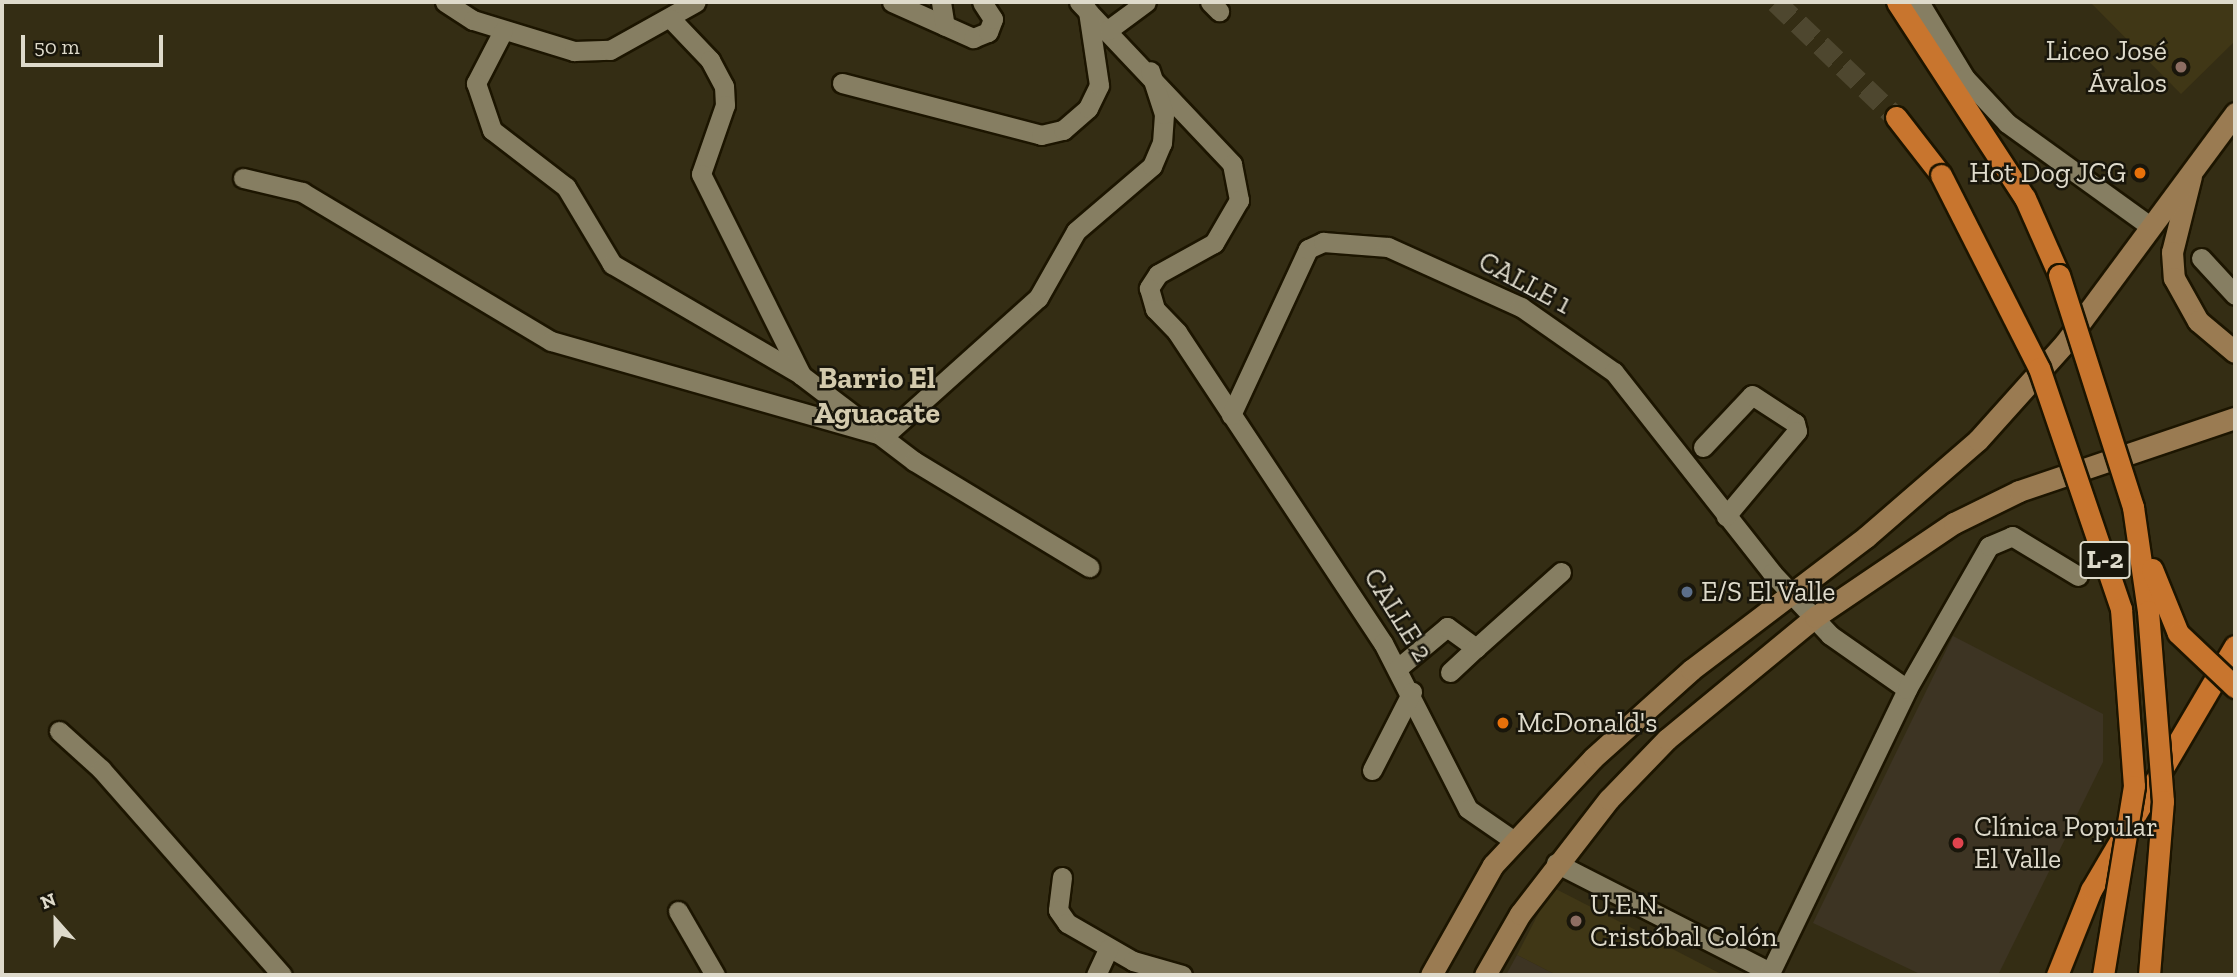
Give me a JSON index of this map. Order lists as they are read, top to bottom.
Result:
{
  "streets": {
    "highway": ["L-2"],
    "street": ["CALLE 1", "CALLE 2"]
  },
  "crossings": [
    ["CALLE 1", "CALLE 2"]
  ],
  "districts": ["Barrio El Aguacate"],
  "places": [
    "Liceo José Ávalos",
    "Hot Dog JCG",
    "E/S El Valle",
    "McDonald's",
    "Clínica Popular El Valle",
    "U.E.N. Cristóbal Colón"
  ],
  "scale_bar": "50 m",
  "north": "top"
}
